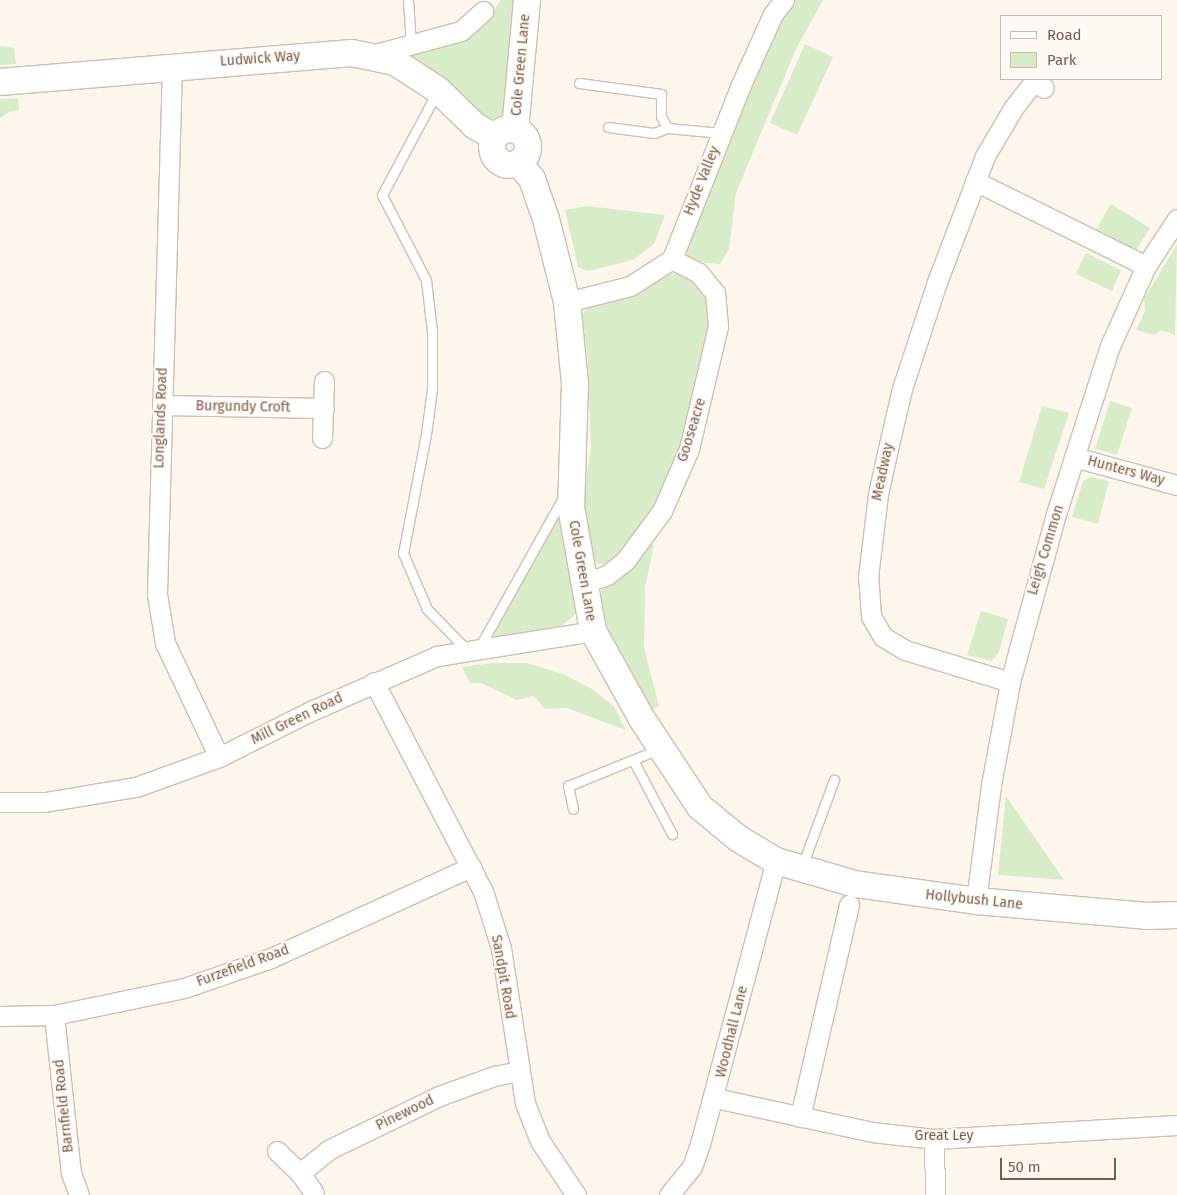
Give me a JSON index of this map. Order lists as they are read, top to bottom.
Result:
{
  "streets": {
    "street": [
      "Ludwick Way",
      "Cole Green Lane",
      "Hyde Valley",
      "Burgundy Croft",
      "Longlands Road",
      "Gooseacre",
      "Hunters Way",
      "Meadway",
      "Leigh Common",
      "Mill Green Road",
      "Hollybush Lane",
      "Furzefield Road",
      "Sandpit Road",
      "Woodhall Lane",
      "Barnfield Road",
      "Pinewood",
      "Great Ley"
    ]
  },
  "crossings": [
    ["Ludwick Way", "Cole Green Lane"],
    ["Ludwick Way", "Longlands Road"],
    ["Cole Green Lane", "Gooseacre"],
    ["Cole Green Lane", "Mill Green Road"],
    ["Cole Green Lane", "Hollybush Lane"],
    ["Cole Green Lane", "Woodhall Lane"],
    ["Hyde Valley", "Gooseacre"],
    ["Burgundy Croft", "Longlands Road"],
    ["Longlands Road", "Mill Green Road"],
    ["Hunters Way", "Leigh Common"],
    ["Meadway", "Leigh Common"],
    ["Leigh Common", "Hollybush Lane"],
    ["Mill Green Road", "Sandpit Road"],
    ["Hollybush Lane", "Woodhall Lane"],
    ["Furzefield Road", "Sandpit Road"],
    ["Furzefield Road", "Barnfield Road"],
    ["Sandpit Road", "Pinewood"],
    ["Woodhall Lane", "Great Ley"]
  ],
  "legend": ["Road", "Park"],
  "scale_bar": "50 m"
}
